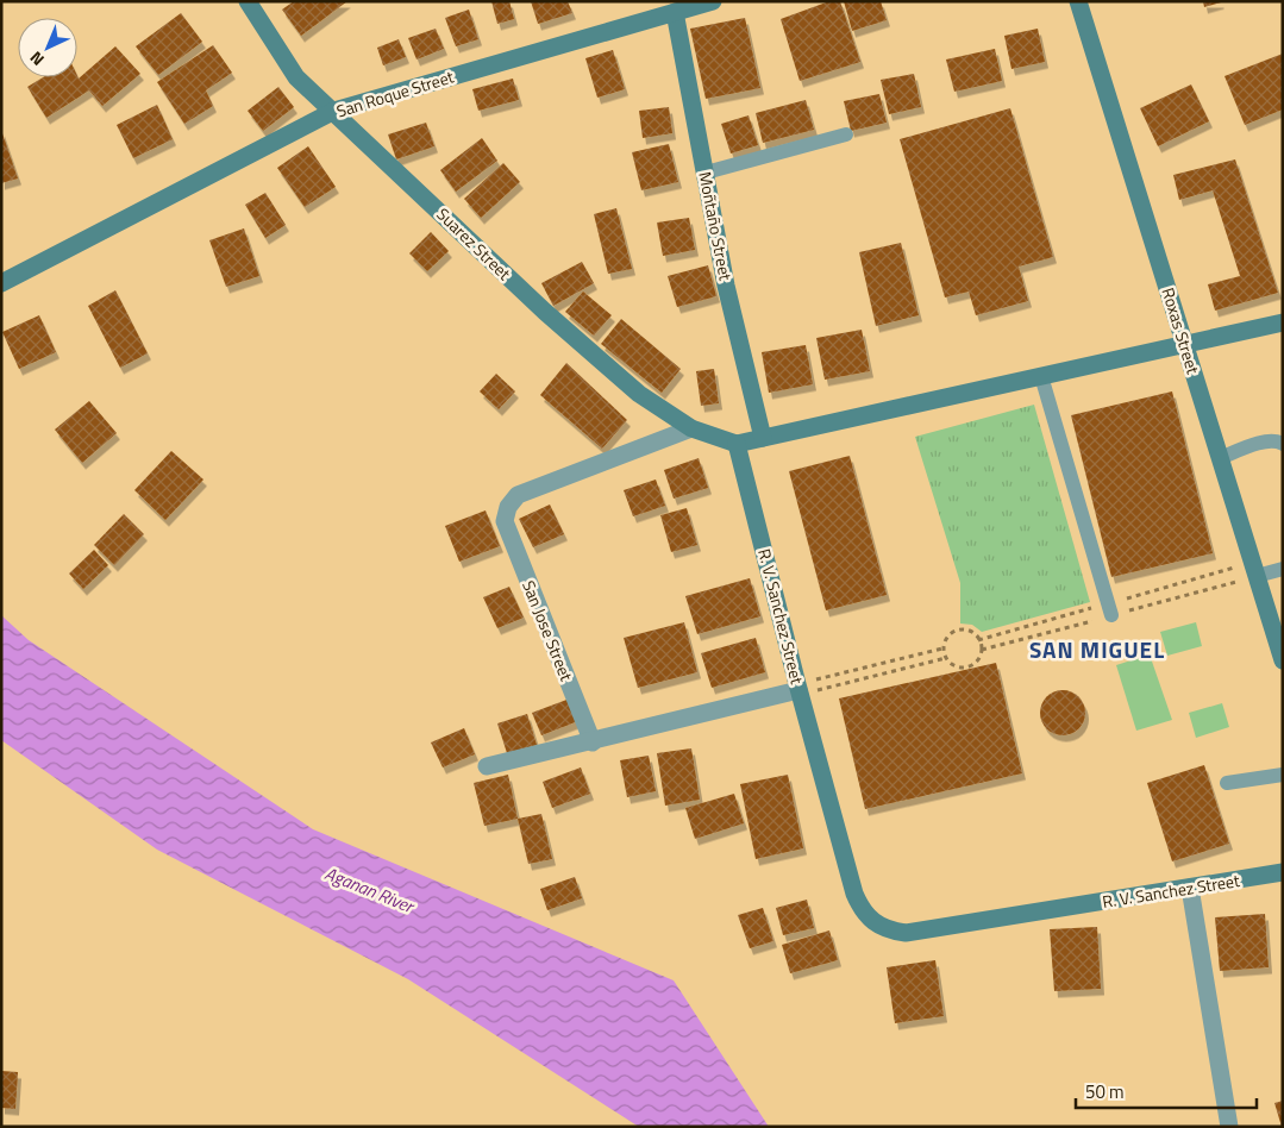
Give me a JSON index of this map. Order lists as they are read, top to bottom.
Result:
{
  "streets": {
    "street": [
      "San Roque Street",
      "Moñtaño Street",
      "Suarez Street",
      "Roxas Street",
      "R. V. Sanchez Street",
      "San Jose Street"
    ]
  },
  "crossings": [
    ["San Roque Street", "Moñtaño Street"],
    ["San Roque Street", "Suarez Street"],
    ["Suarez Street", "R. V. Sanchez Street"],
    ["Suarez Street", "San Jose Street"]
  ],
  "districts": ["SAN MIGUEL"],
  "water": ["Aganan River"],
  "scale_bar": "50 m",
  "north": "bottom left"
}
